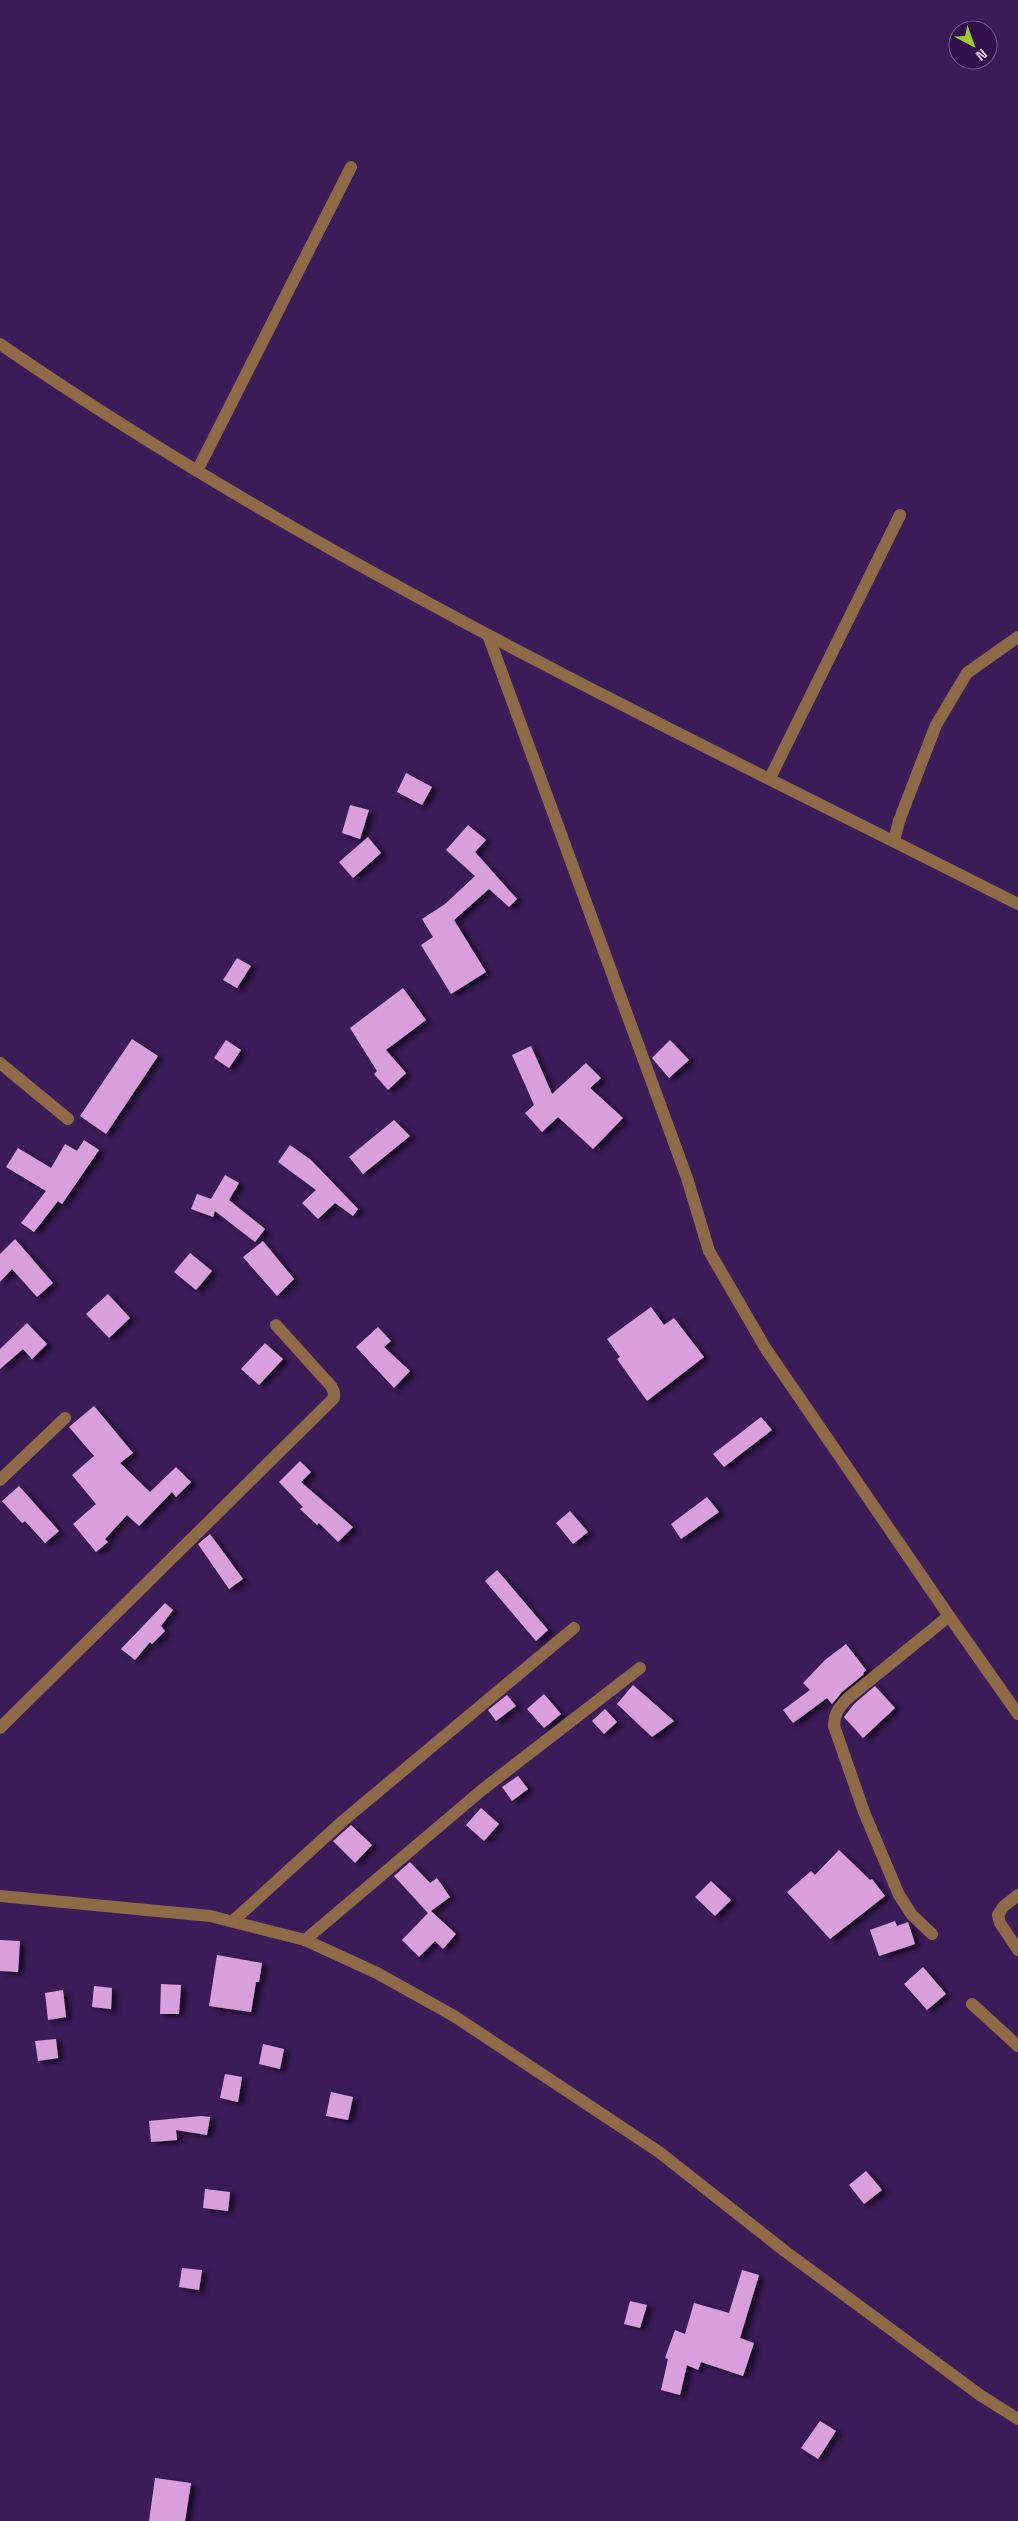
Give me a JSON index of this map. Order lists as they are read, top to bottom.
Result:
{
  "north": "bottom right"
}
